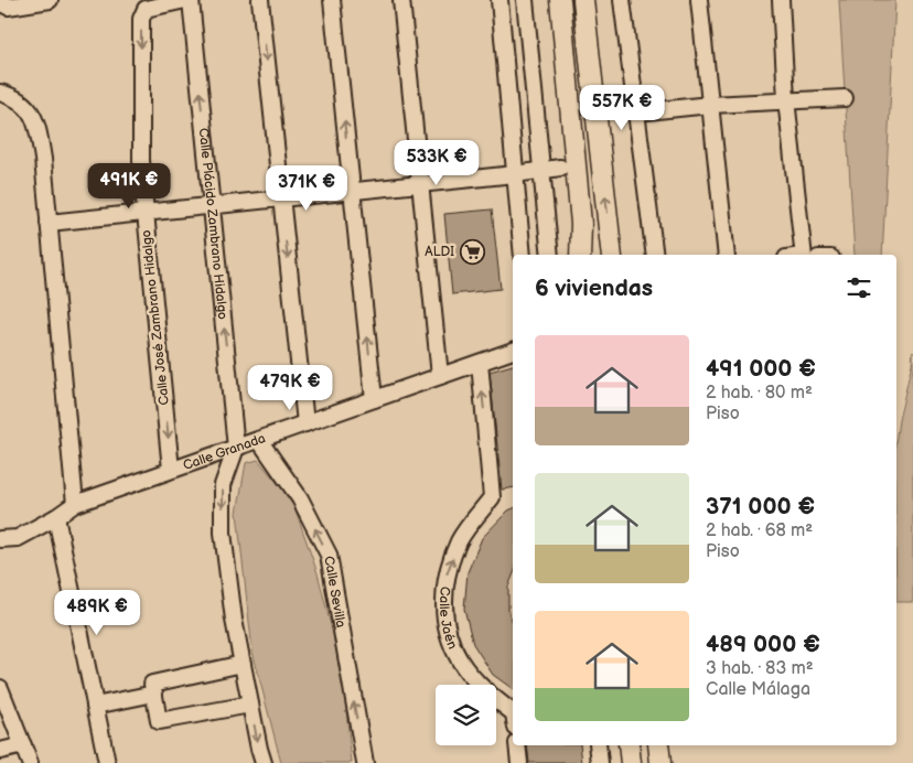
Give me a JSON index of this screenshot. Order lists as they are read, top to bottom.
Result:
{
  "streets": {
    "street": [
      "Calle Plácido Zambrano Hidalgo",
      "Calle José Zambrano Hidalgo",
      "Calle Granada",
      "Calle Sevilla",
      "Calle Jaén"
    ]
  },
  "crossings": [
    ["Calle Plácido Zambrano Hidalgo", "Calle Granada"],
    ["Calle José Zambrano Hidalgo", "Calle Granada"],
    ["Calle Granada", "Calle Sevilla"],
    ["Calle Granada", "Calle Jaén"]
  ],
  "one_way": ["Calle Jaén"],
  "places": {
    "supermarket": ["ALDI"]
  },
  "page": {
    "price": [
      "557K €",
      "533K €",
      "491K €",
      "371K €",
      "479K €",
      "489K €"
    ],
    "heading": "6 viviendas",
    "list": [
      {
        "name": "491 000 €",
        "note": "2 hab. · 80 m² · Piso"
      },
      {
        "name": "371 000 €",
        "note": "2 hab. · 68 m² · Piso"
      },
      {
        "name": "489 000 €",
        "note": "3 hab. · 83 m² · Calle Málaga"
      }
    ]
  }
}
